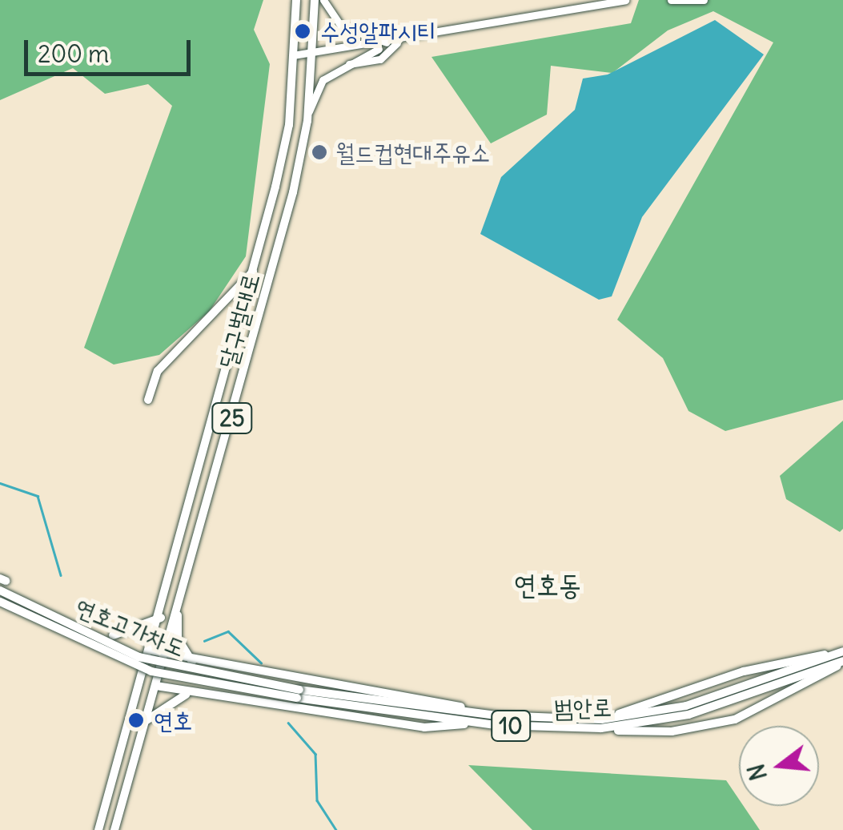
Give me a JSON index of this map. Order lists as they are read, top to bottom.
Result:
{
  "streets": {
    "main road": [
      "달구벌대로",
      "25",
      "연호고가차도",
      "범안로",
      "10"
    ]
  },
  "crossings": [
    ["연호고가차도", "범안로"]
  ],
  "districts": ["연호동"],
  "places": ["수성알파시티", "월드컵현대주유소", "연호"],
  "scale_bar": "200 m",
  "north": "left"
}
